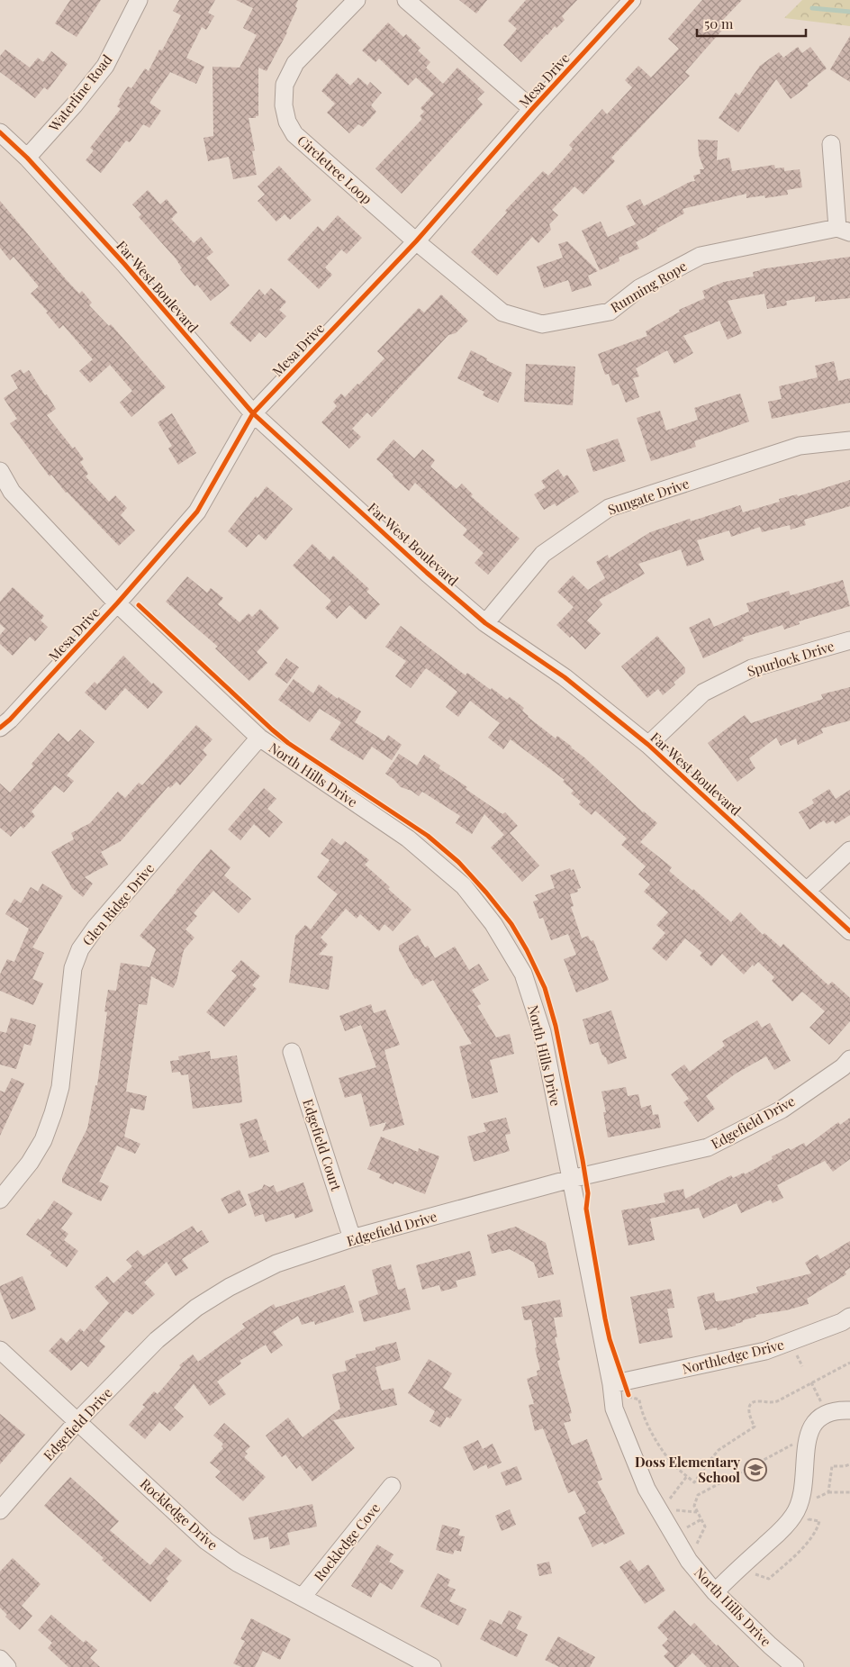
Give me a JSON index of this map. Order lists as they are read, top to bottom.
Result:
{
  "streets": {
    "street": [
      "Mesa Drive",
      "Waterline Road",
      "Circletree Loop",
      "Far West Boulevard",
      "Running Rope",
      "Sungate Drive",
      "Spurlock Drive",
      "North Hills Drive",
      "Glen Ridge Drive",
      "Edgefield Drive",
      "Edgefield Court",
      "Northledge Drive",
      "Rockledge Drive",
      "Rockledge Cove"
    ]
  },
  "crossings": [
    ["Mesa Drive", "Circletree Loop"],
    ["Mesa Drive", "Far West Boulevard"],
    ["Mesa Drive", "Running Rope"],
    ["Mesa Drive", "North Hills Drive"],
    ["Waterline Road", "Far West Boulevard"],
    ["Circletree Loop", "Running Rope"],
    ["Far West Boulevard", "Sungate Drive"],
    ["Far West Boulevard", "Spurlock Drive"],
    ["North Hills Drive", "Glen Ridge Drive"],
    ["North Hills Drive", "Edgefield Drive"],
    ["North Hills Drive", "Northledge Drive"],
    ["Edgefield Drive", "Edgefield Court"],
    ["Edgefield Drive", "Rockledge Drive"],
    ["Rockledge Drive", "Rockledge Cove"]
  ],
  "places": {
    "school or university": ["Doss Elementary School"]
  },
  "scale_bar": "50 m"
}
